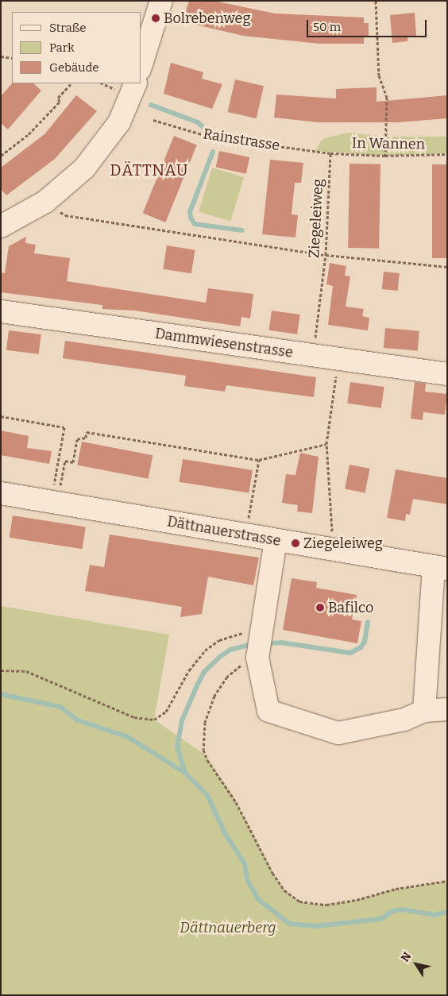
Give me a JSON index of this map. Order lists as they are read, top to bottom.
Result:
{
  "streets": {
    "street": ["Dammwiesenstrasse", "Dättnauerstrasse"],
    "path": ["Rainstrasse", "In Wannen", "Ziegeleiweg"]
  },
  "crossings": [
    ["Rainstrasse", "In Wannen"],
    ["Rainstrasse", "Ziegeleiweg"],
    ["In Wannen", "Ziegeleiweg"],
    ["Ziegeleiweg", "Dammwiesenstrasse"]
  ],
  "districts": ["DÄTTNAU"],
  "parks": ["Dättnauerberg"],
  "places": ["Bolrebenweg", "Ziegeleiweg", "Bafilco"],
  "legend": ["Straße", "Park", "Gebäude"],
  "scale_bar": "50 m",
  "north": "top left"
}
